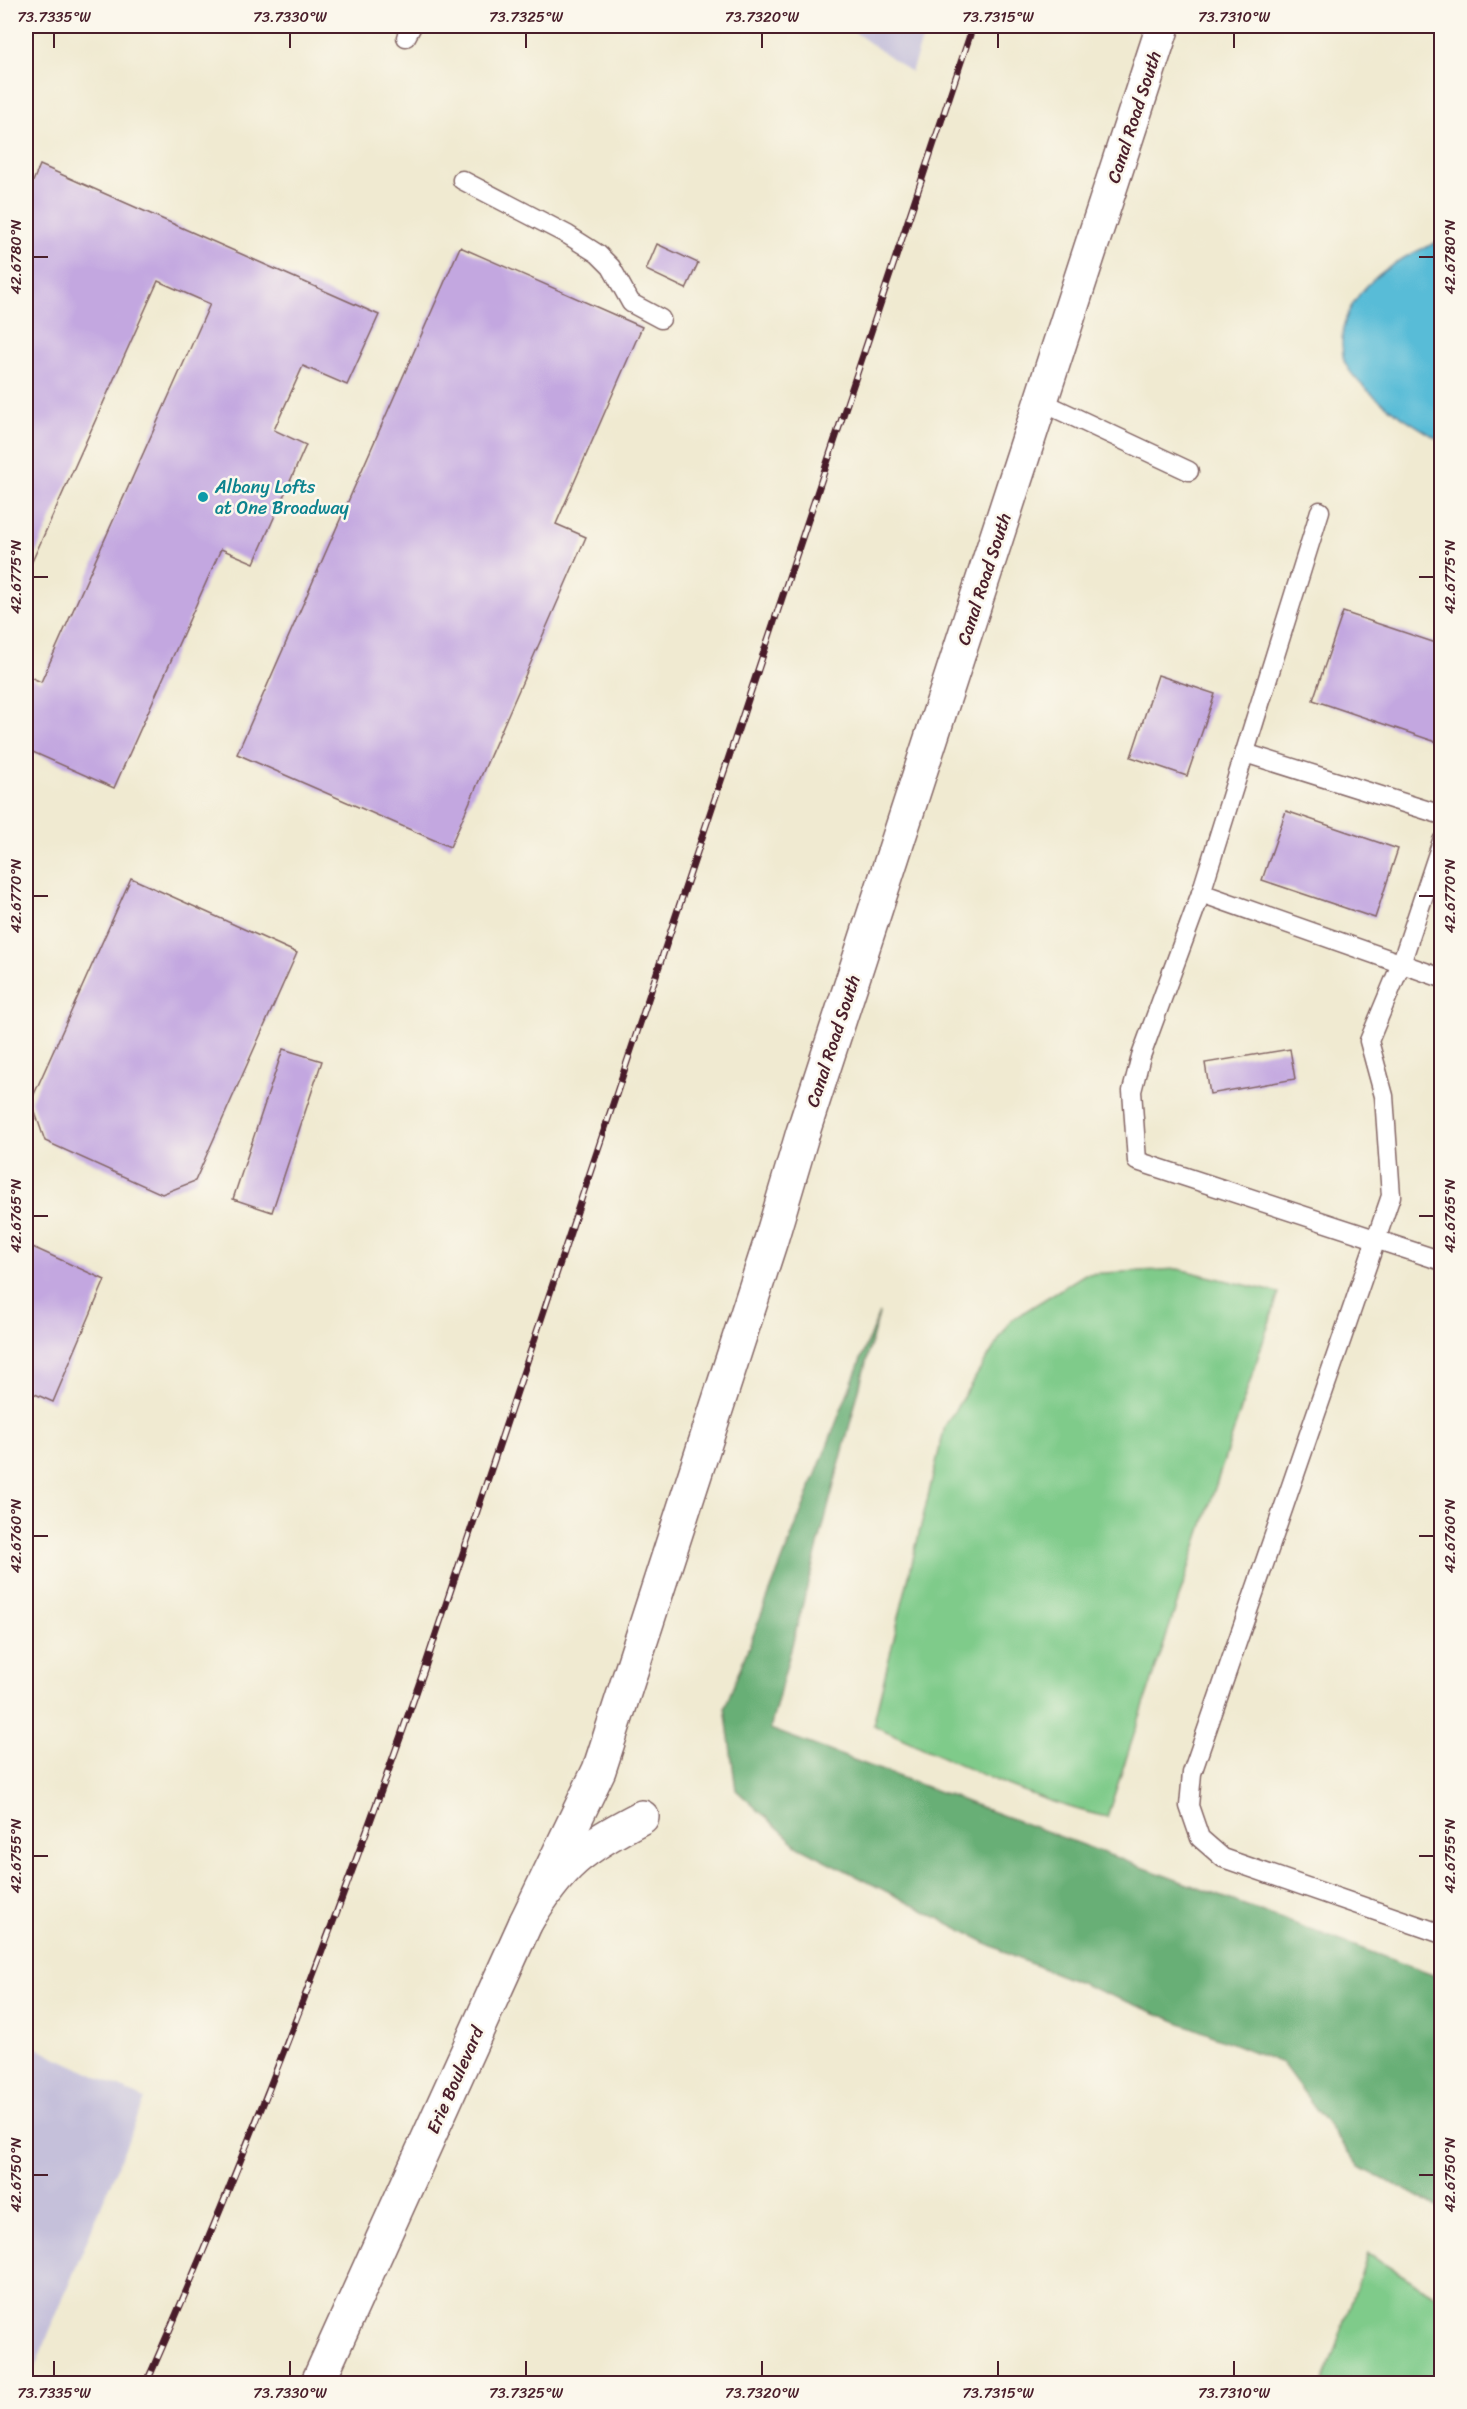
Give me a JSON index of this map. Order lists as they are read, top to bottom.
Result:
{
  "streets": {
    "street": ["Canal Road South", "Erie Boulevard"]
  },
  "crossings": [
    ["Canal Road South", "Erie Boulevard"]
  ],
  "places": ["Albany Lofts at One Broadway"],
  "coordinates": [
    "73.7335°W",
    "73.7330°W",
    "73.7325°W",
    "73.7320°W",
    "73.7315°W",
    "73.7310°W",
    "42.6780°N",
    "42.6775°N",
    "42.6770°N",
    "42.6765°N",
    "42.6760°N",
    "42.6755°N",
    "42.6750°N"
  ]
}
